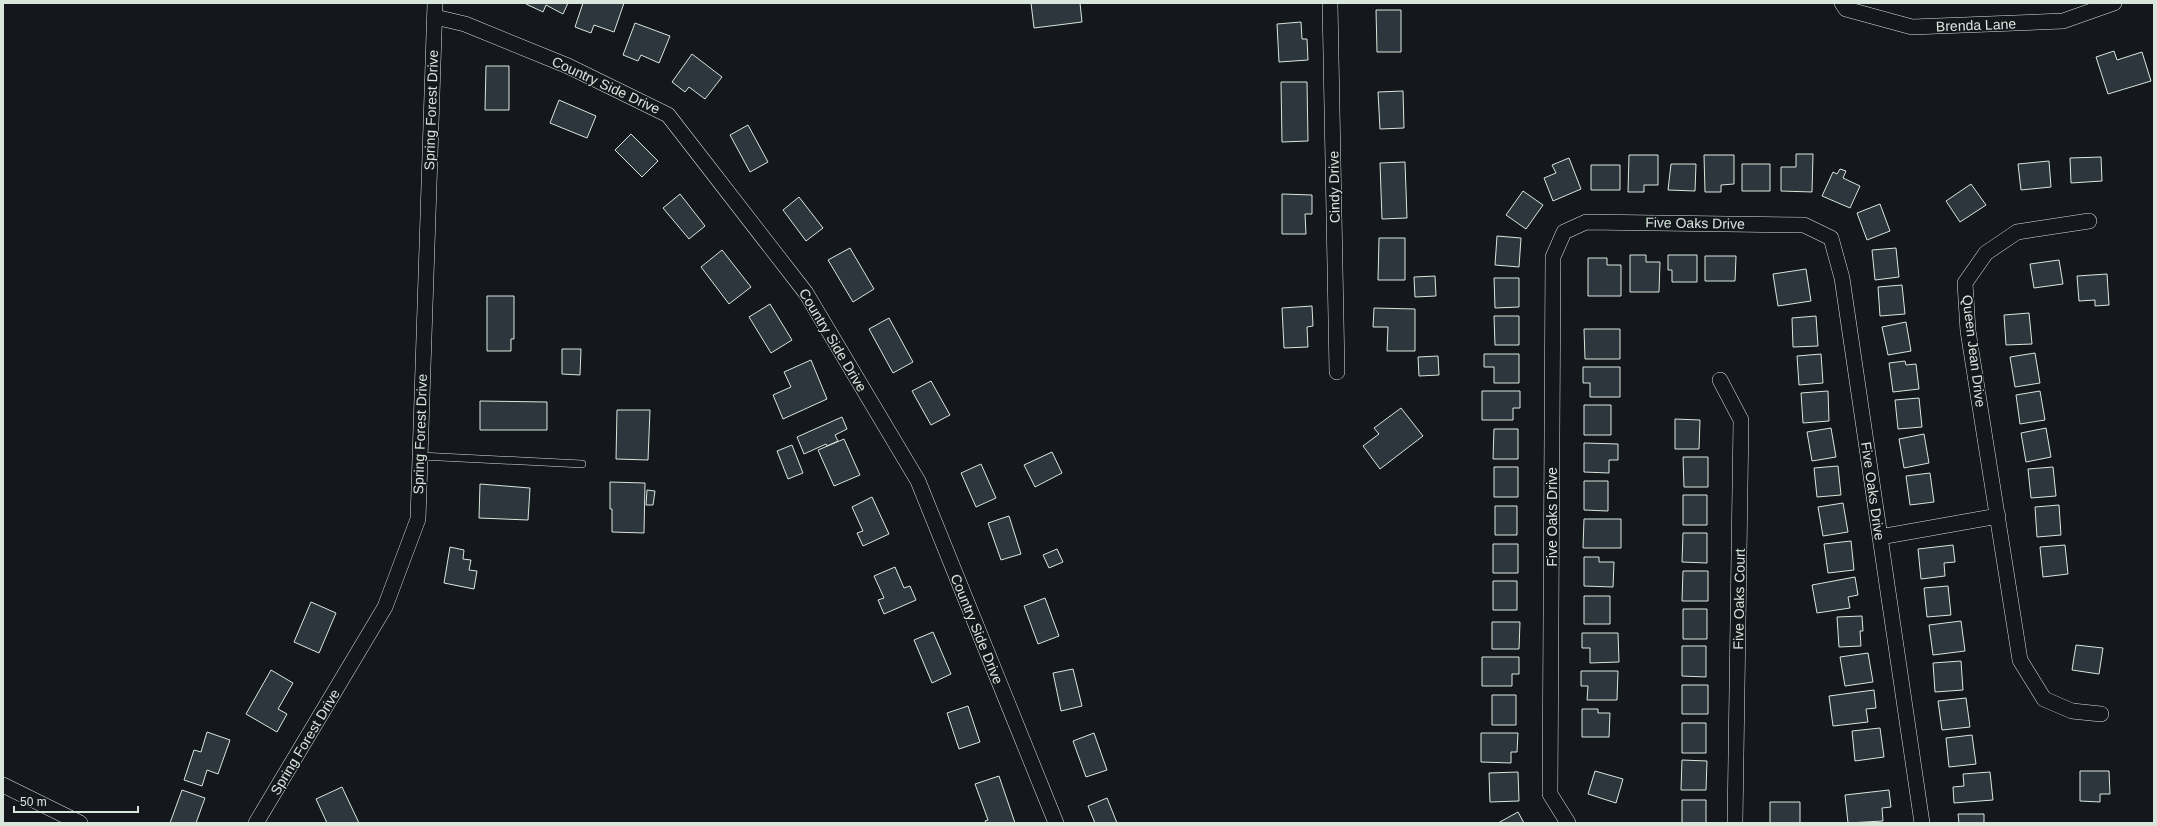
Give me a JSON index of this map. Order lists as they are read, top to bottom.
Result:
{
  "streets": {
    "street": [
      "Brenda Lane",
      "Country Side Drive",
      "Spring Forest Drive",
      "Cindy Drive",
      "Five Oaks Drive",
      "Queen Jean Drive",
      "Five Oaks Court"
    ]
  },
  "crossings": [
    ["Country Side Drive", "Spring Forest Drive"]
  ],
  "scale_bar": "50 m"
}
